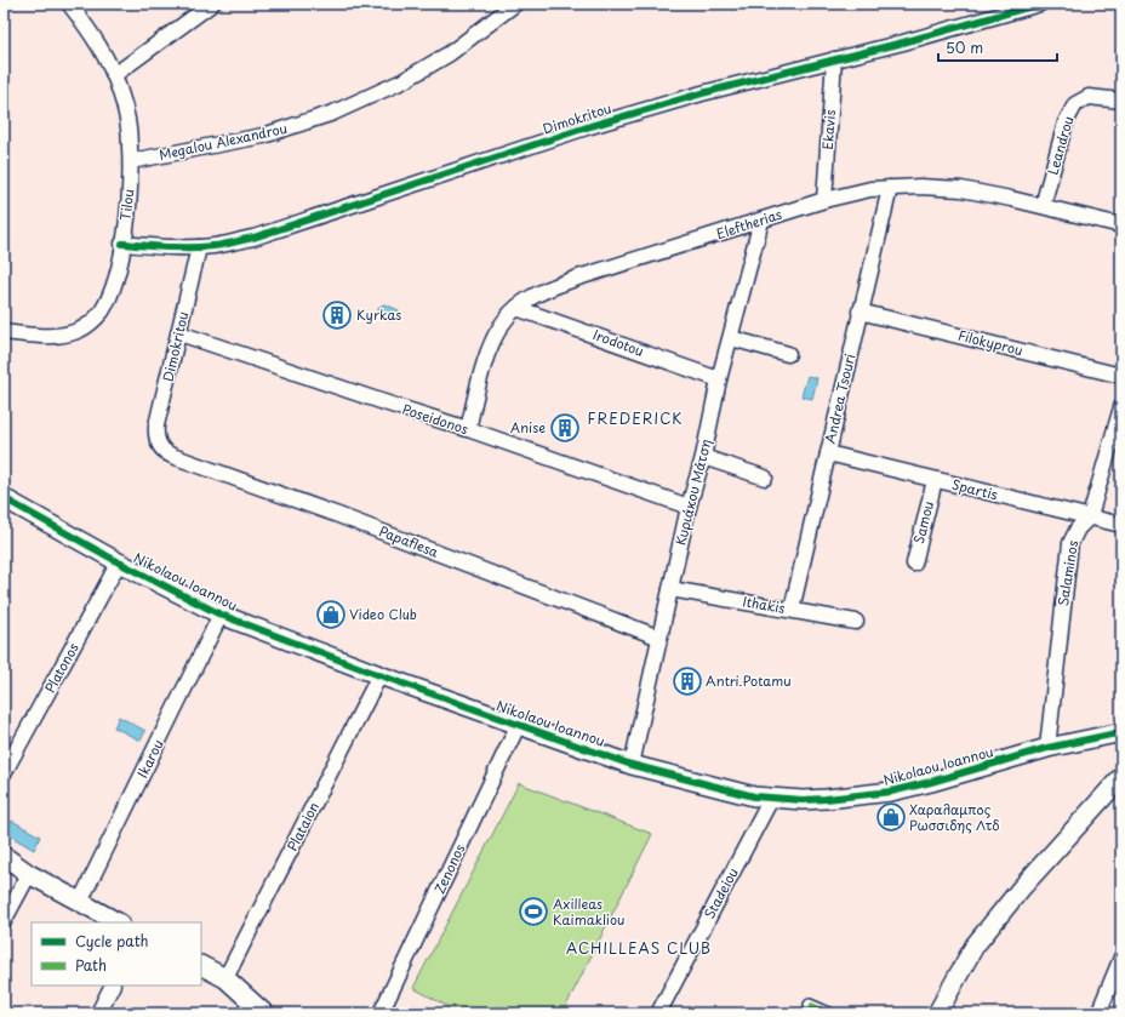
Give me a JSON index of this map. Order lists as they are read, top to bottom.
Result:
{
  "streets": {
    "street": [
      "Dimokritou",
      "Ekavis",
      "Megalou Alexandrou",
      "Leandrou",
      "Tilou",
      "Eleftherias",
      "Irodotou",
      "Filokyprou",
      "Andrea Tsouri",
      "Poseidonos",
      "Spartis",
      "Κυριάκου Μάτση",
      "Samou",
      "Papaflesa",
      "Salaminos",
      "Nikolaou Ioannou",
      "Ithakis",
      "Platonos",
      "Ikarou",
      "Plataion",
      "Zenonos",
      "Stadeiou"
    ]
  },
  "crossings": [
    ["Dimokritou", "Ekavis"],
    ["Dimokritou", "Tilou"],
    ["Dimokritou", "Poseidonos"],
    ["Dimokritou", "Papaflesa"],
    ["Ekavis", "Eleftherias"],
    ["Megalou Alexandrou", "Tilou"],
    ["Leandrou", "Eleftherias"],
    ["Eleftherias", "Irodotou"],
    ["Eleftherias", "Andrea Tsouri"],
    ["Eleftherias", "Poseidonos"],
    ["Eleftherias", "Κυριάκου Μάτση"],
    ["Irodotou", "Κυριάκου Μάτση"],
    ["Filokyprou", "Andrea Tsouri"],
    ["Andrea Tsouri", "Spartis"],
    ["Andrea Tsouri", "Ithakis"],
    ["Poseidonos", "Κυριάκου Μάτση"],
    ["Spartis", "Samou"],
    ["Spartis", "Salaminos"],
    ["Κυριάκου Μάτση", "Papaflesa"],
    ["Κυριάκου Μάτση", "Nikolaou Ioannou"],
    ["Κυριάκου Μάτση", "Ithakis"],
    ["Salaminos", "Nikolaou Ioannou"],
    ["Nikolaou Ioannou", "Platonos"],
    ["Nikolaou Ioannou", "Ikarou"],
    ["Nikolaou Ioannou", "Plataion"],
    ["Nikolaou Ioannou", "Zenonos"],
    ["Nikolaou Ioannou", "Stadeiou"]
  ],
  "districts": ["FREDERICK", "ACHILLEAS CLUB"],
  "places": {
    "building": ["Kyrkas", "Anise", "Antri.Potamu"],
    "shop": ["Video Club", "Χαραλαμπος Ρωσσιδης Λτδ"],
    "sports": ["Axilleas Kaimakliou"]
  },
  "legend": ["Cycle path", "Path"],
  "scale_bar": "50 m"
}
